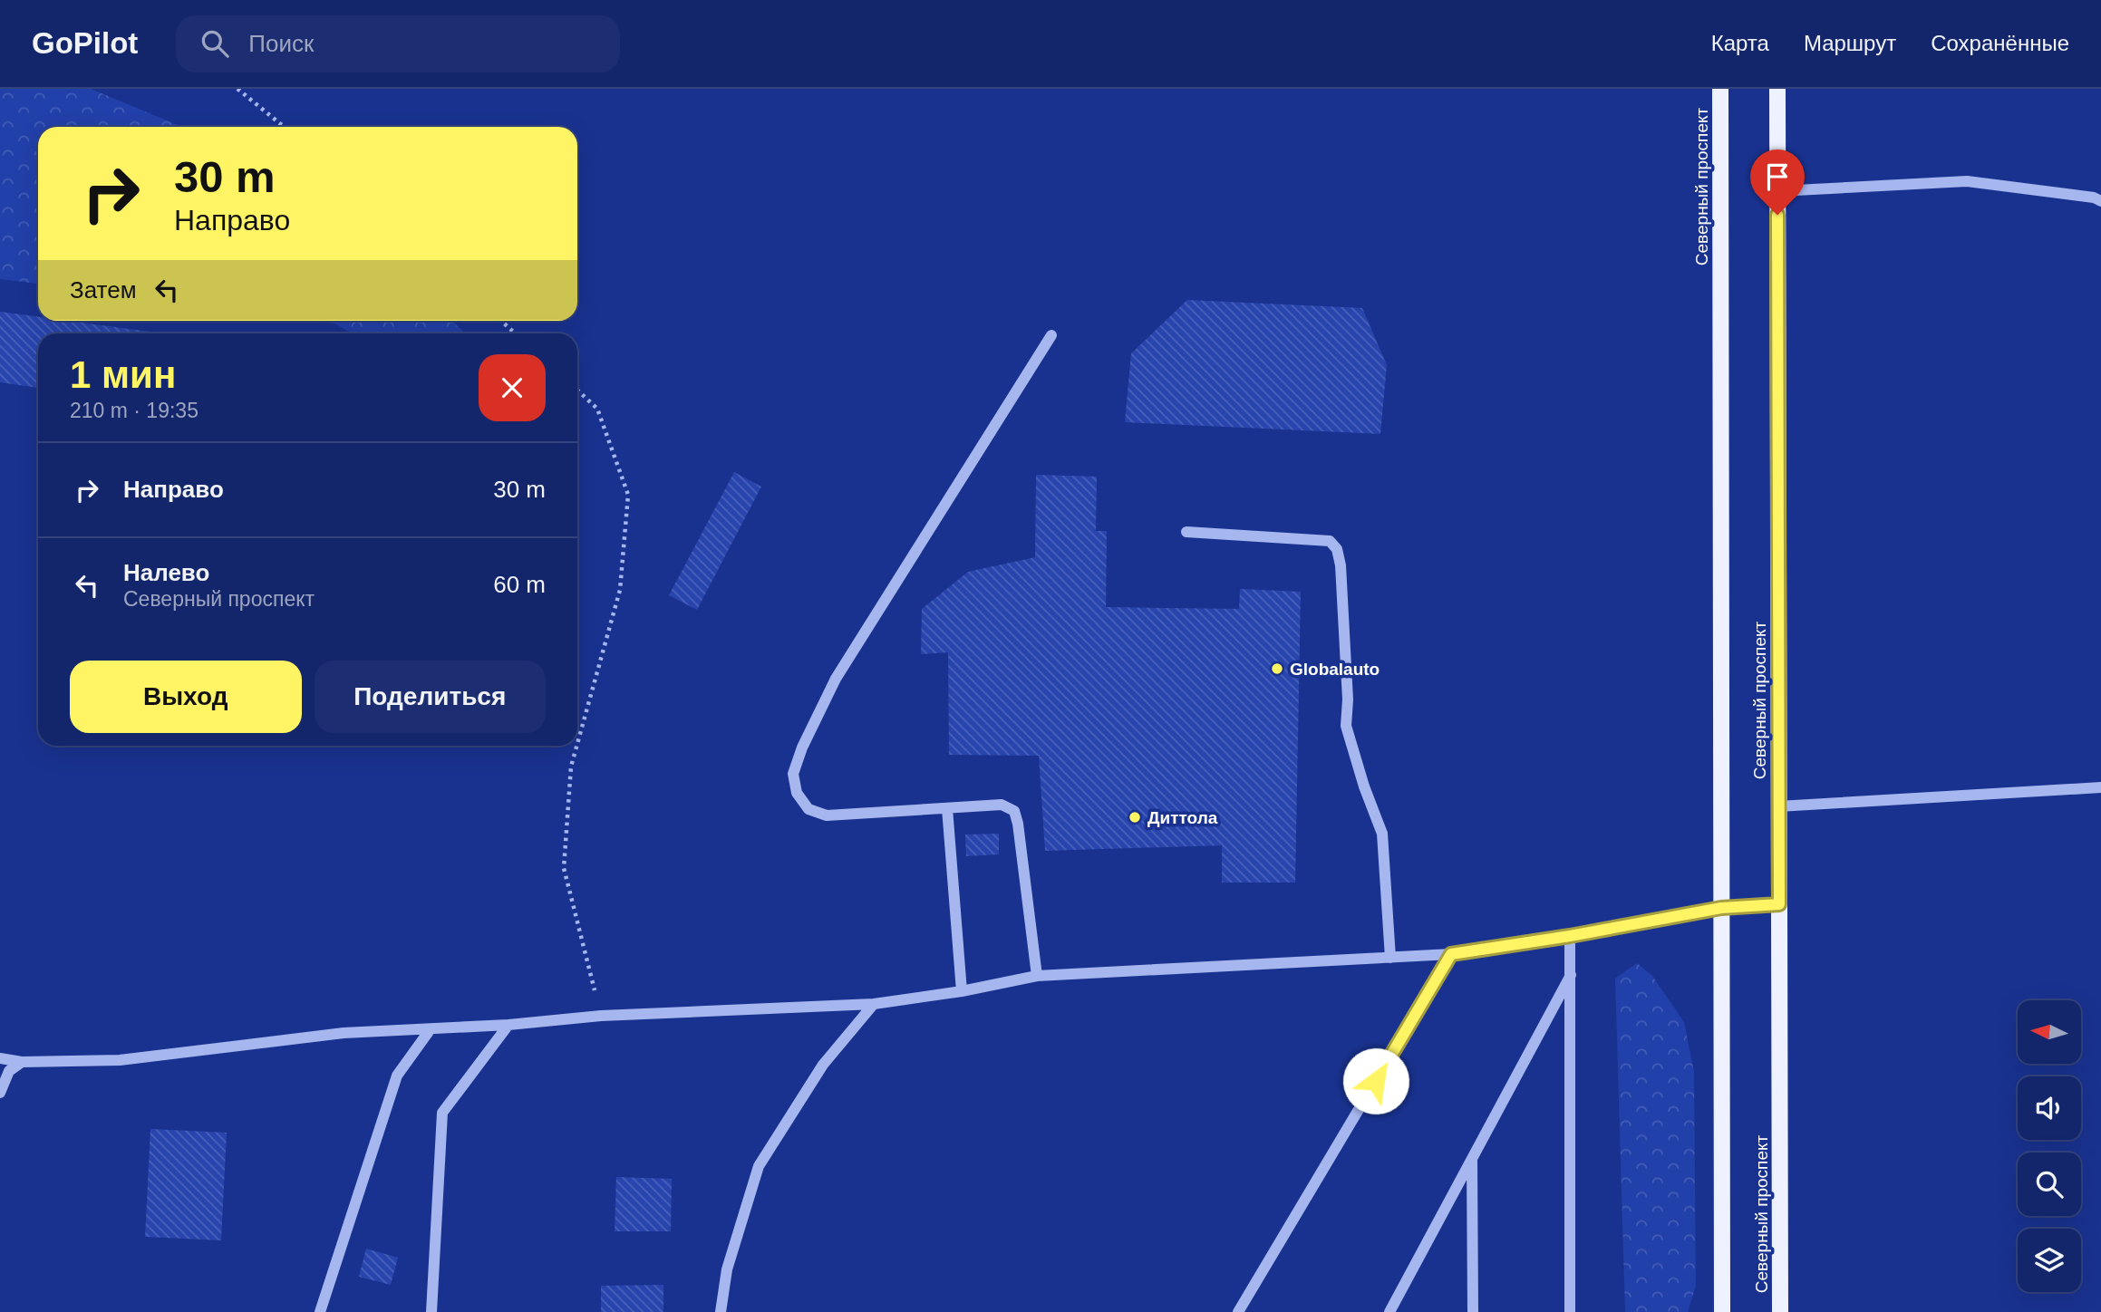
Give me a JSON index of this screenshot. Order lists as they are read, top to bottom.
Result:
{
  "streets": {
    "main road": ["Северный проспект"]
  },
  "places": ["Globalauto", "Диттола"],
  "north": "left",
  "page": {
    "header": "GoPilot",
    "search": "Поиск",
    "nav": ["Карта", "Маршрут", "Сохранённые"],
    "turn": ["30 m", "Направо"],
    "then": "Затем",
    "heading": ["1 мин", "210 m · 19:35"],
    "list": [
      {
        "name": "Направо",
        "value": "30 m"
      },
      {
        "name": "Налево",
        "note": "Северный проспект",
        "value": "60 m"
      }
    ],
    "buttons": ["Выход", "Поделиться"]
  }
}
